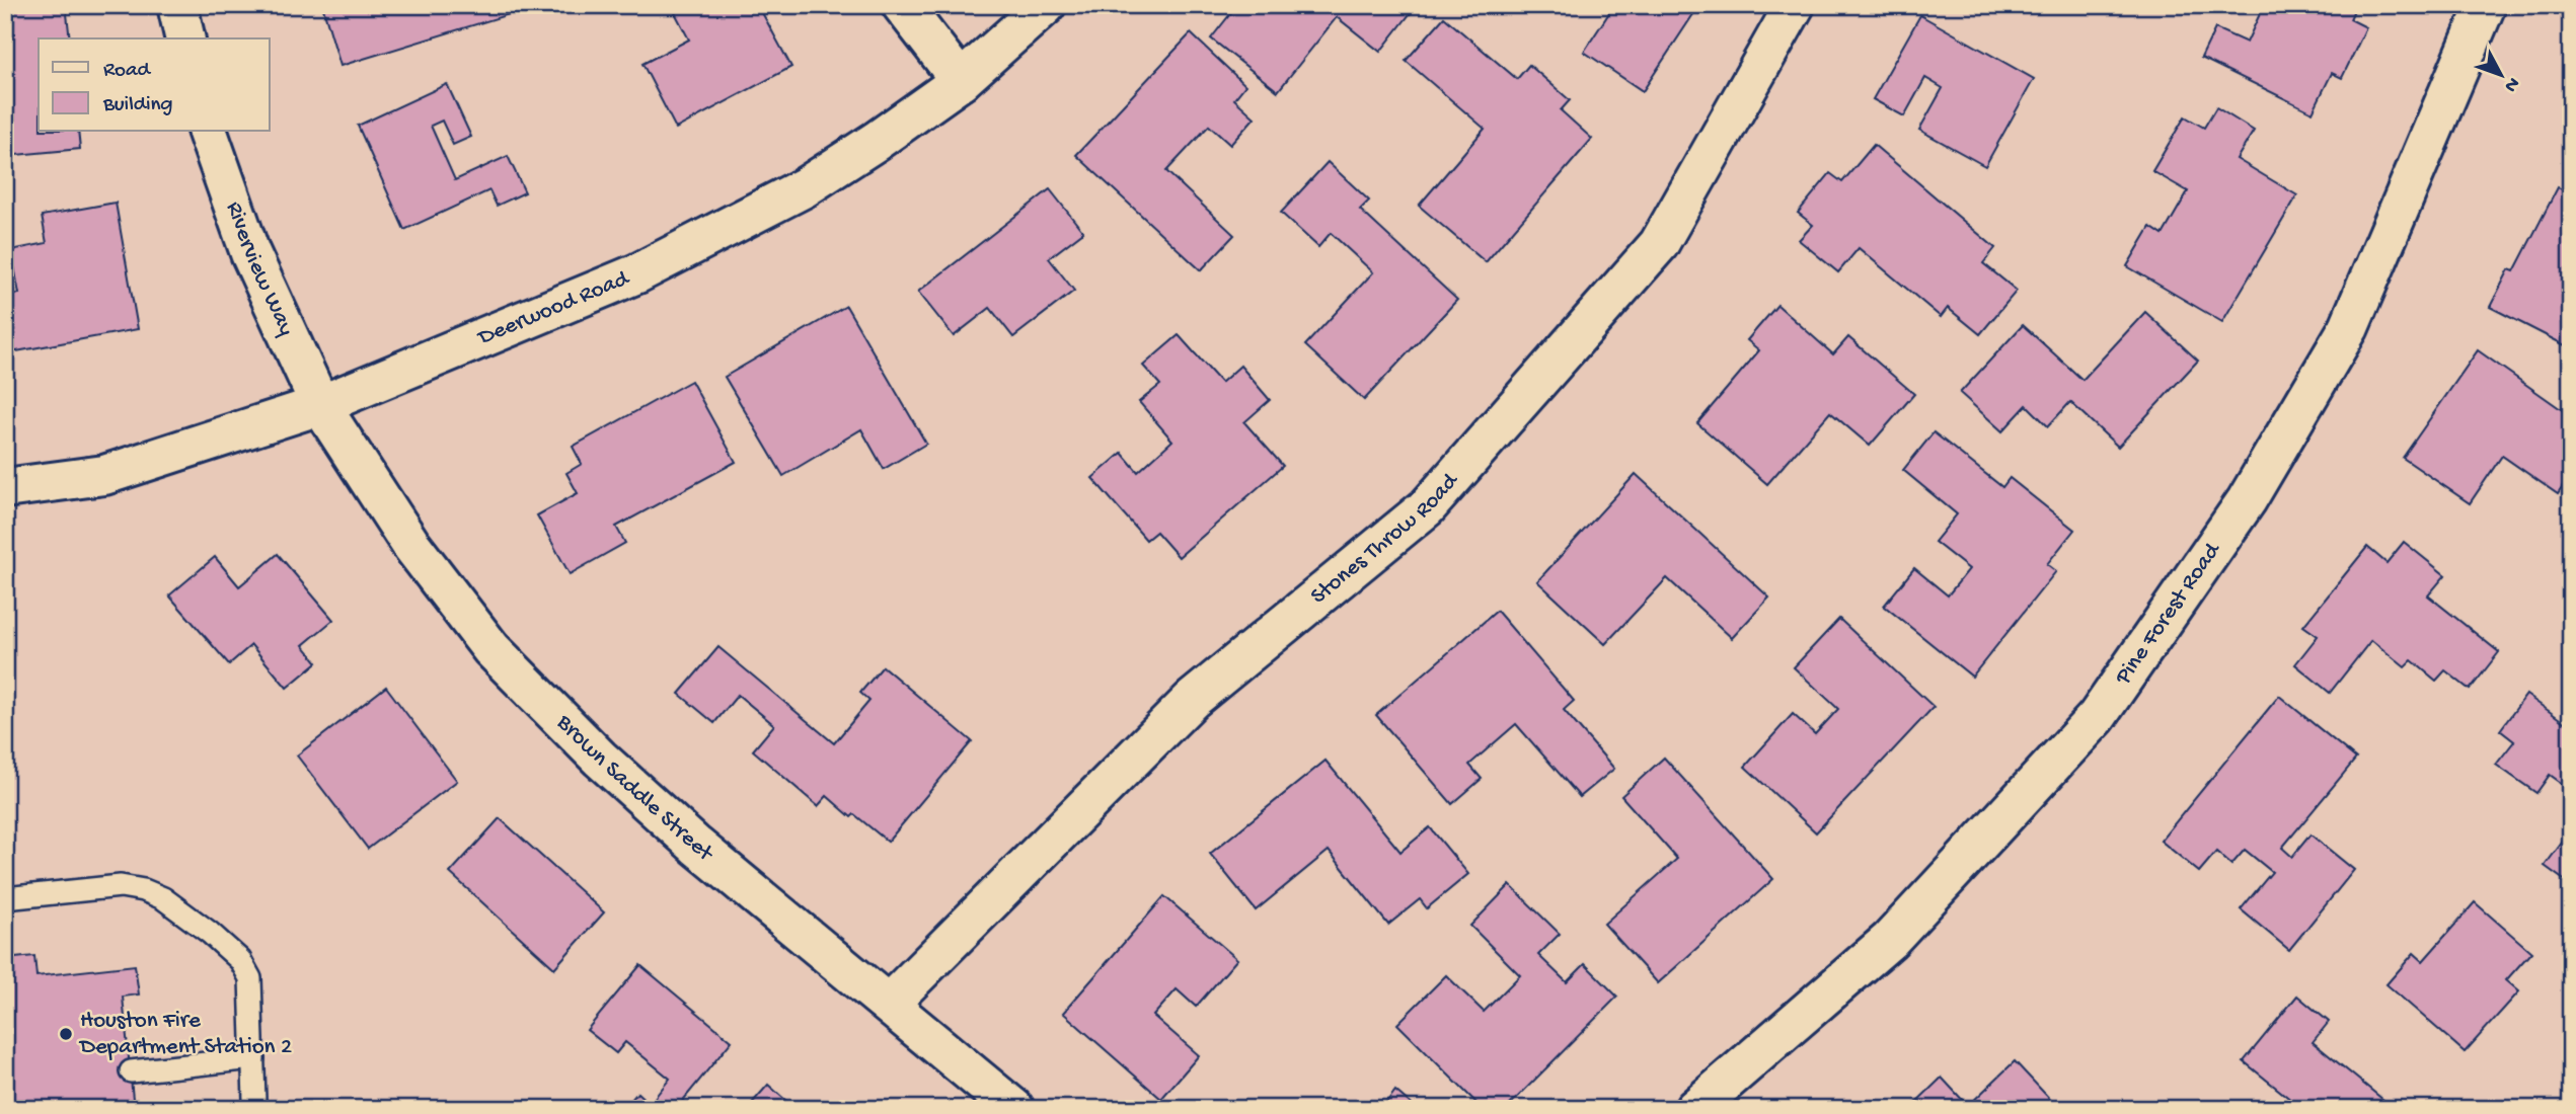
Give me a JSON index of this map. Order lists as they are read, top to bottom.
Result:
{
  "streets": {
    "street": [
      "Riverview Way",
      "Deerwood Road",
      "Stones Throw Road",
      "Pine Forest Road",
      "Brown Saddle Street"
    ]
  },
  "crossings": [
    ["Riverview Way", "Deerwood Road"],
    ["Riverview Way", "Brown Saddle Street"],
    ["Deerwood Road", "Brown Saddle Street"],
    ["Stones Throw Road", "Brown Saddle Street"]
  ],
  "places": ["Houston Fire Department Station 2"],
  "legend": ["Road", "Building"],
  "north": "bottom right"
}
